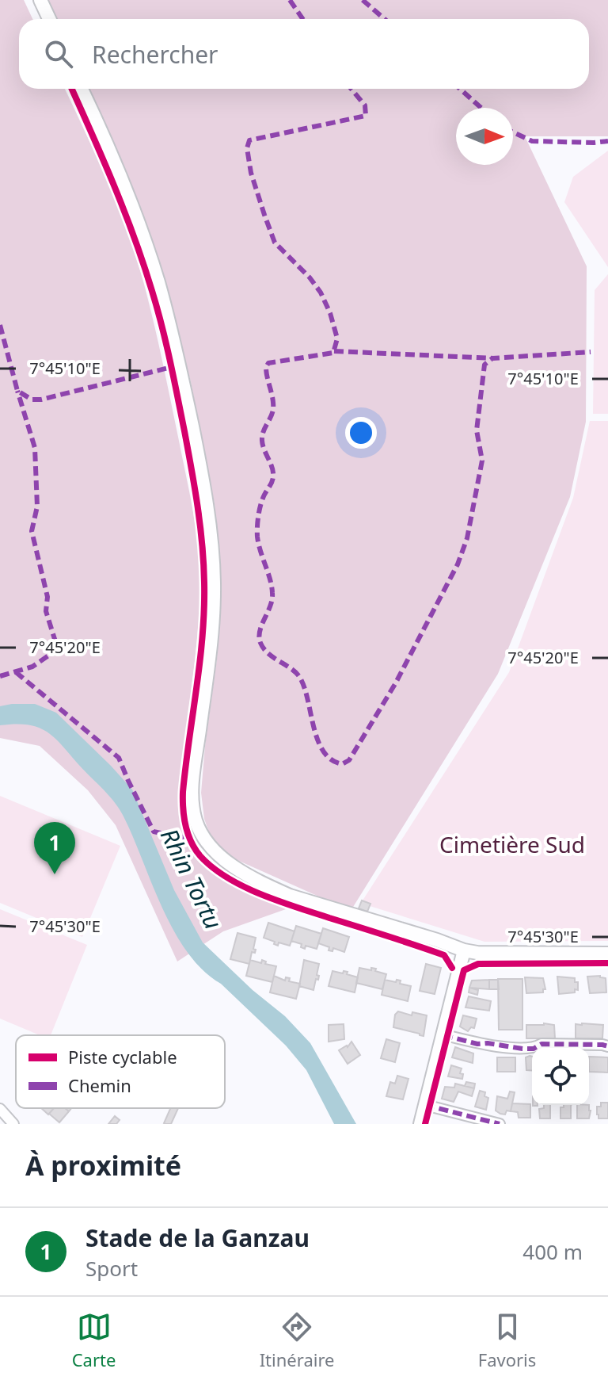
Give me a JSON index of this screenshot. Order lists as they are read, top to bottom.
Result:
{
  "water": ["Rhin Tortu"],
  "parks": ["Cimetière Sud"],
  "legend": ["Piste cyclable", "Chemin"],
  "north": "right",
  "page": {
    "search": "Rechercher",
    "pins": "1",
    "heading": "À proximité",
    "list": [
      {
        "mark": "1",
        "name": "Stade de la Ganzau",
        "note": "Sport",
        "value": "400 m"
      }
    ],
    "nav": ["Carte", "Itinéraire", "Favoris"]
  },
  "coordinates": ["7°45'10\"E", "7°45'20\"E", "7°45'30\"E"]
}
